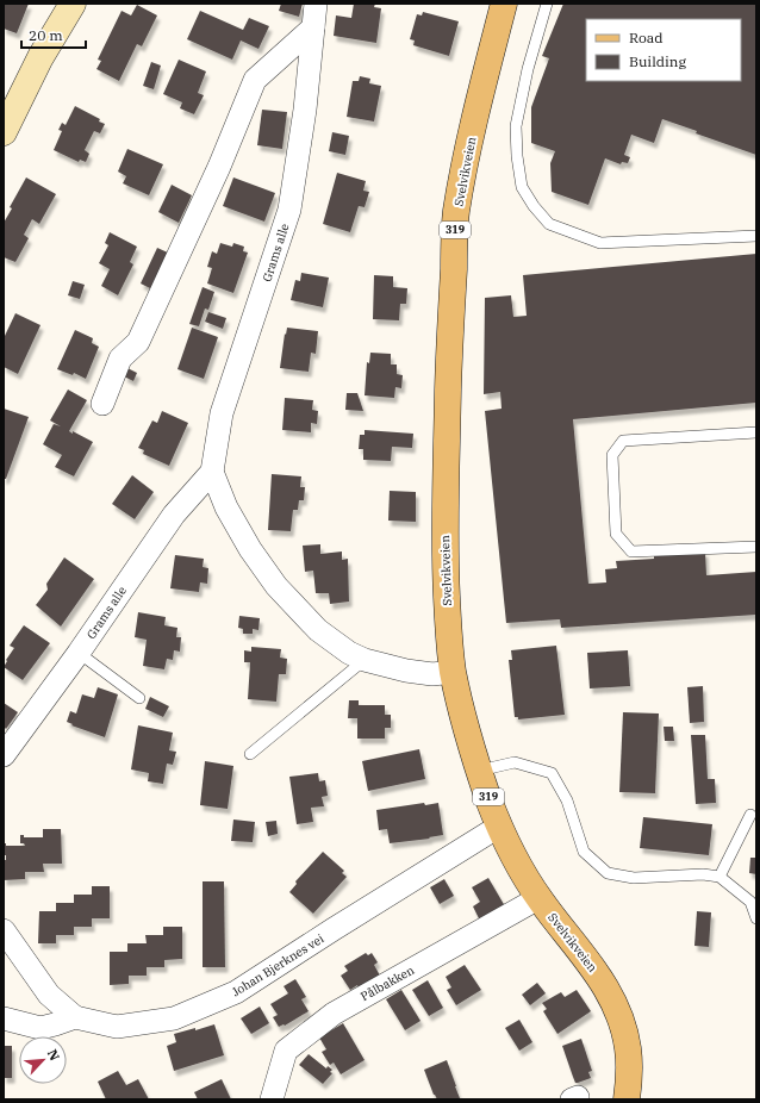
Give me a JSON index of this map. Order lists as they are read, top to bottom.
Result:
{
  "streets": {
    "main road": ["Svelvikveien", "319"],
    "street": ["Grams alle", "Johan Bjerknes vei", "Pålbakken"]
  },
  "crossings": [
    ["Svelvikveien", "Johan Bjerknes vei"],
    ["Svelvikveien", "Pålbakken"]
  ],
  "legend": ["Road", "Building"],
  "scale_bar": "20 m",
  "north": "top right"
}
